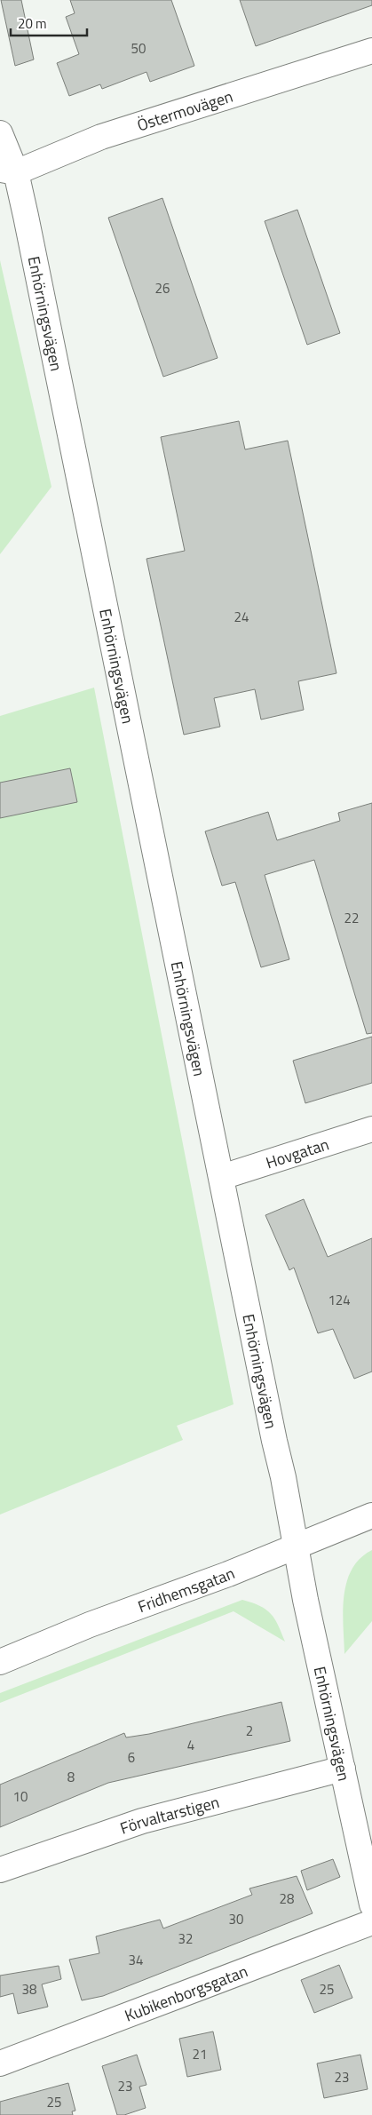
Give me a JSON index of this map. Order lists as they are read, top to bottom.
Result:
{
  "streets": {
    "street": [
      "Östermovägen",
      "Enhörningsvägen",
      "Hovgatan",
      "Fridhemsgatan",
      "Förvaltarstigen",
      "Kubikenborgsgatan"
    ]
  },
  "crossings": [
    ["Östermovägen", "Enhörningsvägen"],
    ["Enhörningsvägen", "Hovgatan"],
    ["Enhörningsvägen", "Fridhemsgatan"],
    ["Enhörningsvägen", "Förvaltarstigen"]
  ],
  "house_numbers": [
    "50",
    "26",
    "24",
    "22",
    "124",
    "2",
    "4",
    "6",
    "8",
    "10",
    "28",
    "30",
    "32",
    "34",
    "38",
    "25",
    "21",
    "23",
    "23",
    "25"
  ],
  "scale_bar": "20 m"
}
